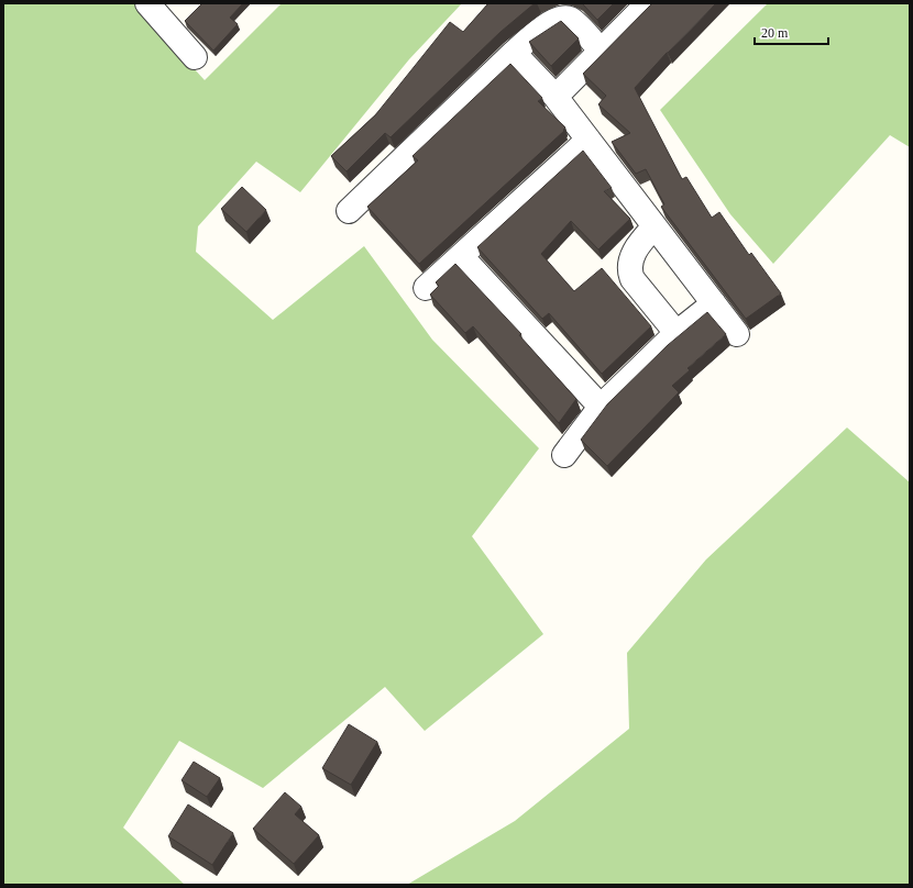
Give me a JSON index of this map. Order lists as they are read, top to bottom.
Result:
{
  "scale_bar": "20 m"
}
